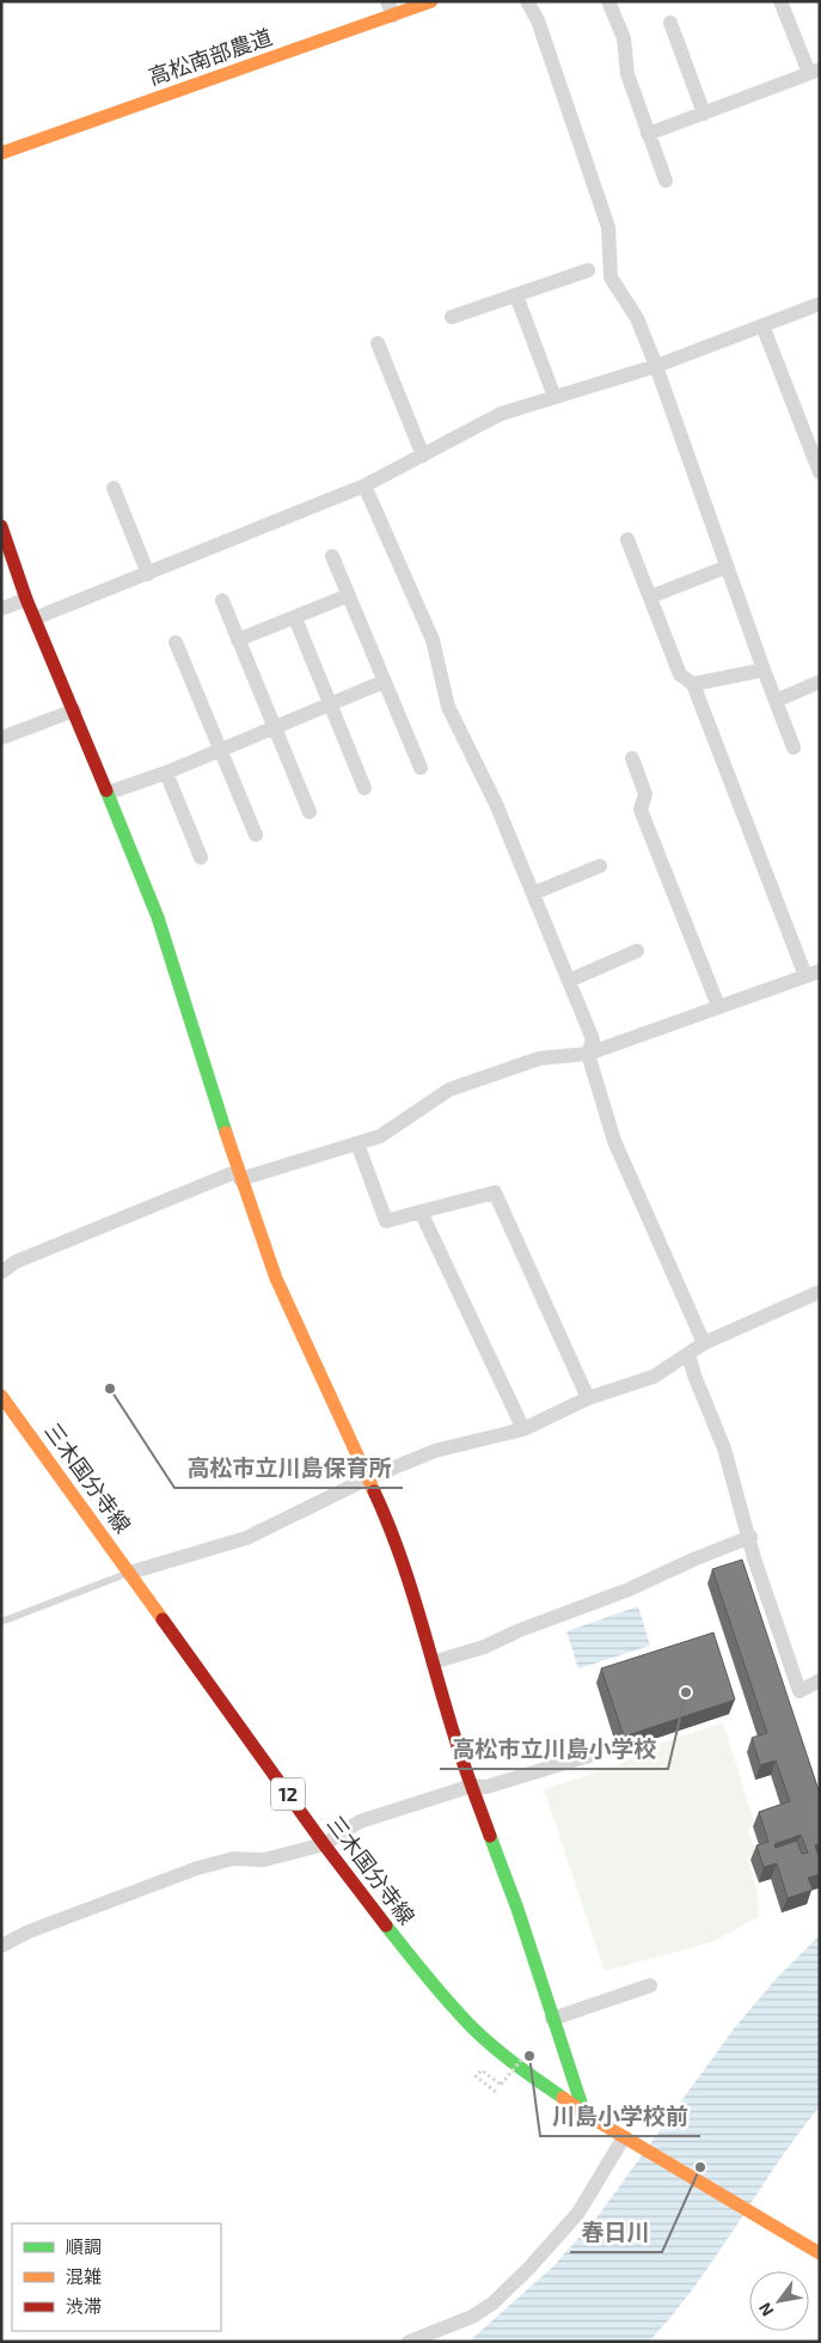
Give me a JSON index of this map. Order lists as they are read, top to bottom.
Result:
{
  "streets": {
    "street": ["高松南部農道", "三木国分寺線", "12"]
  },
  "places": [
    "高松市立川島保育所",
    "高松市立川島小学校",
    "川島小学校前",
    "春日川"
  ],
  "legend": ["順調", "混雑", "渋滞"],
  "north": "bottom left"
}
